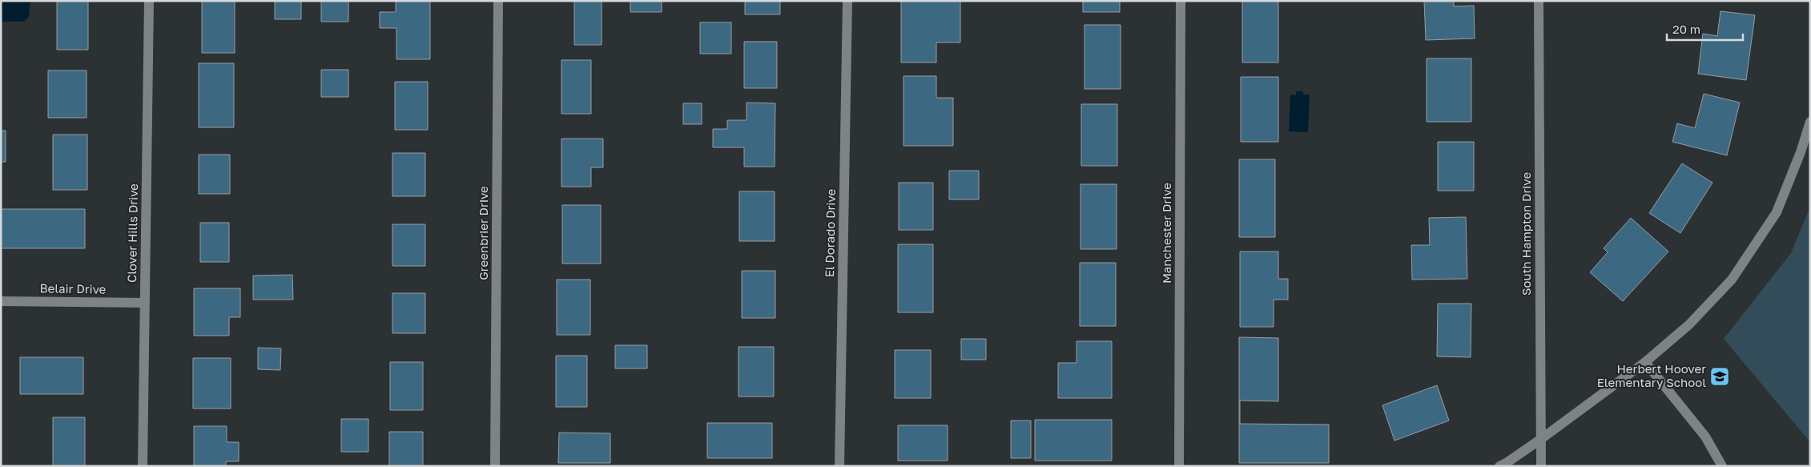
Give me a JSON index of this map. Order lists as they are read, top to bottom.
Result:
{
  "streets": {
    "street": [
      "Clover Hills Drive",
      "Greenbrier Drive",
      "El Dorado Drive",
      "Manchester Drive",
      "South Hampton Drive",
      "Belair Drive"
    ]
  },
  "crossings": [
    ["Clover Hills Drive", "Belair Drive"]
  ],
  "places": {
    "school or university": ["Herbert Hoover Elementary School"]
  },
  "scale_bar": "20 m"
}
